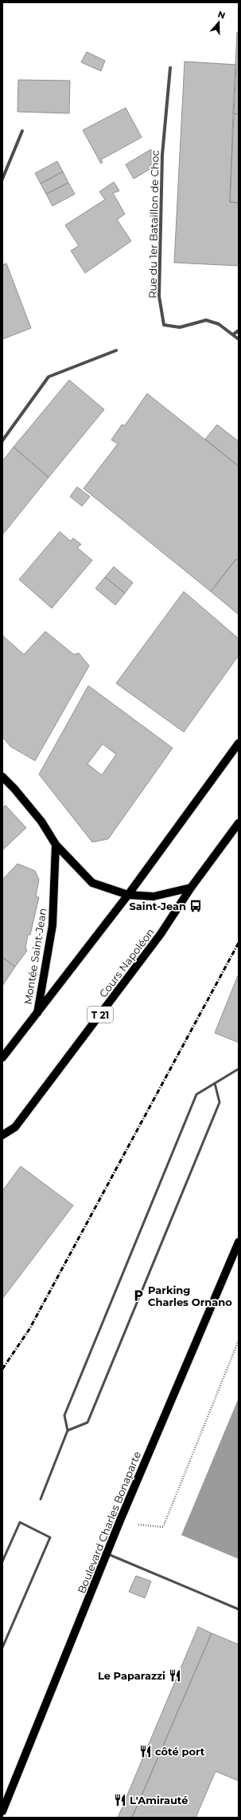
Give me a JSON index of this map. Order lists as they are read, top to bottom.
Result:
{
  "streets": {
    "main road": [
      "Montée Saint-Jean",
      "Cours Napoléon",
      "T 21",
      "Boulevard Charles Bonaparte"
    ],
    "street": ["Rue du 1er Bataillon de Choc"]
  },
  "places": {
    "bus stop": ["Saint-Jean"],
    "parking": ["Parking Charles Ornano"],
    "restaurant": ["Le Paparazzi", "côté port", "L'Amirauté"]
  },
  "north": "top"
}
